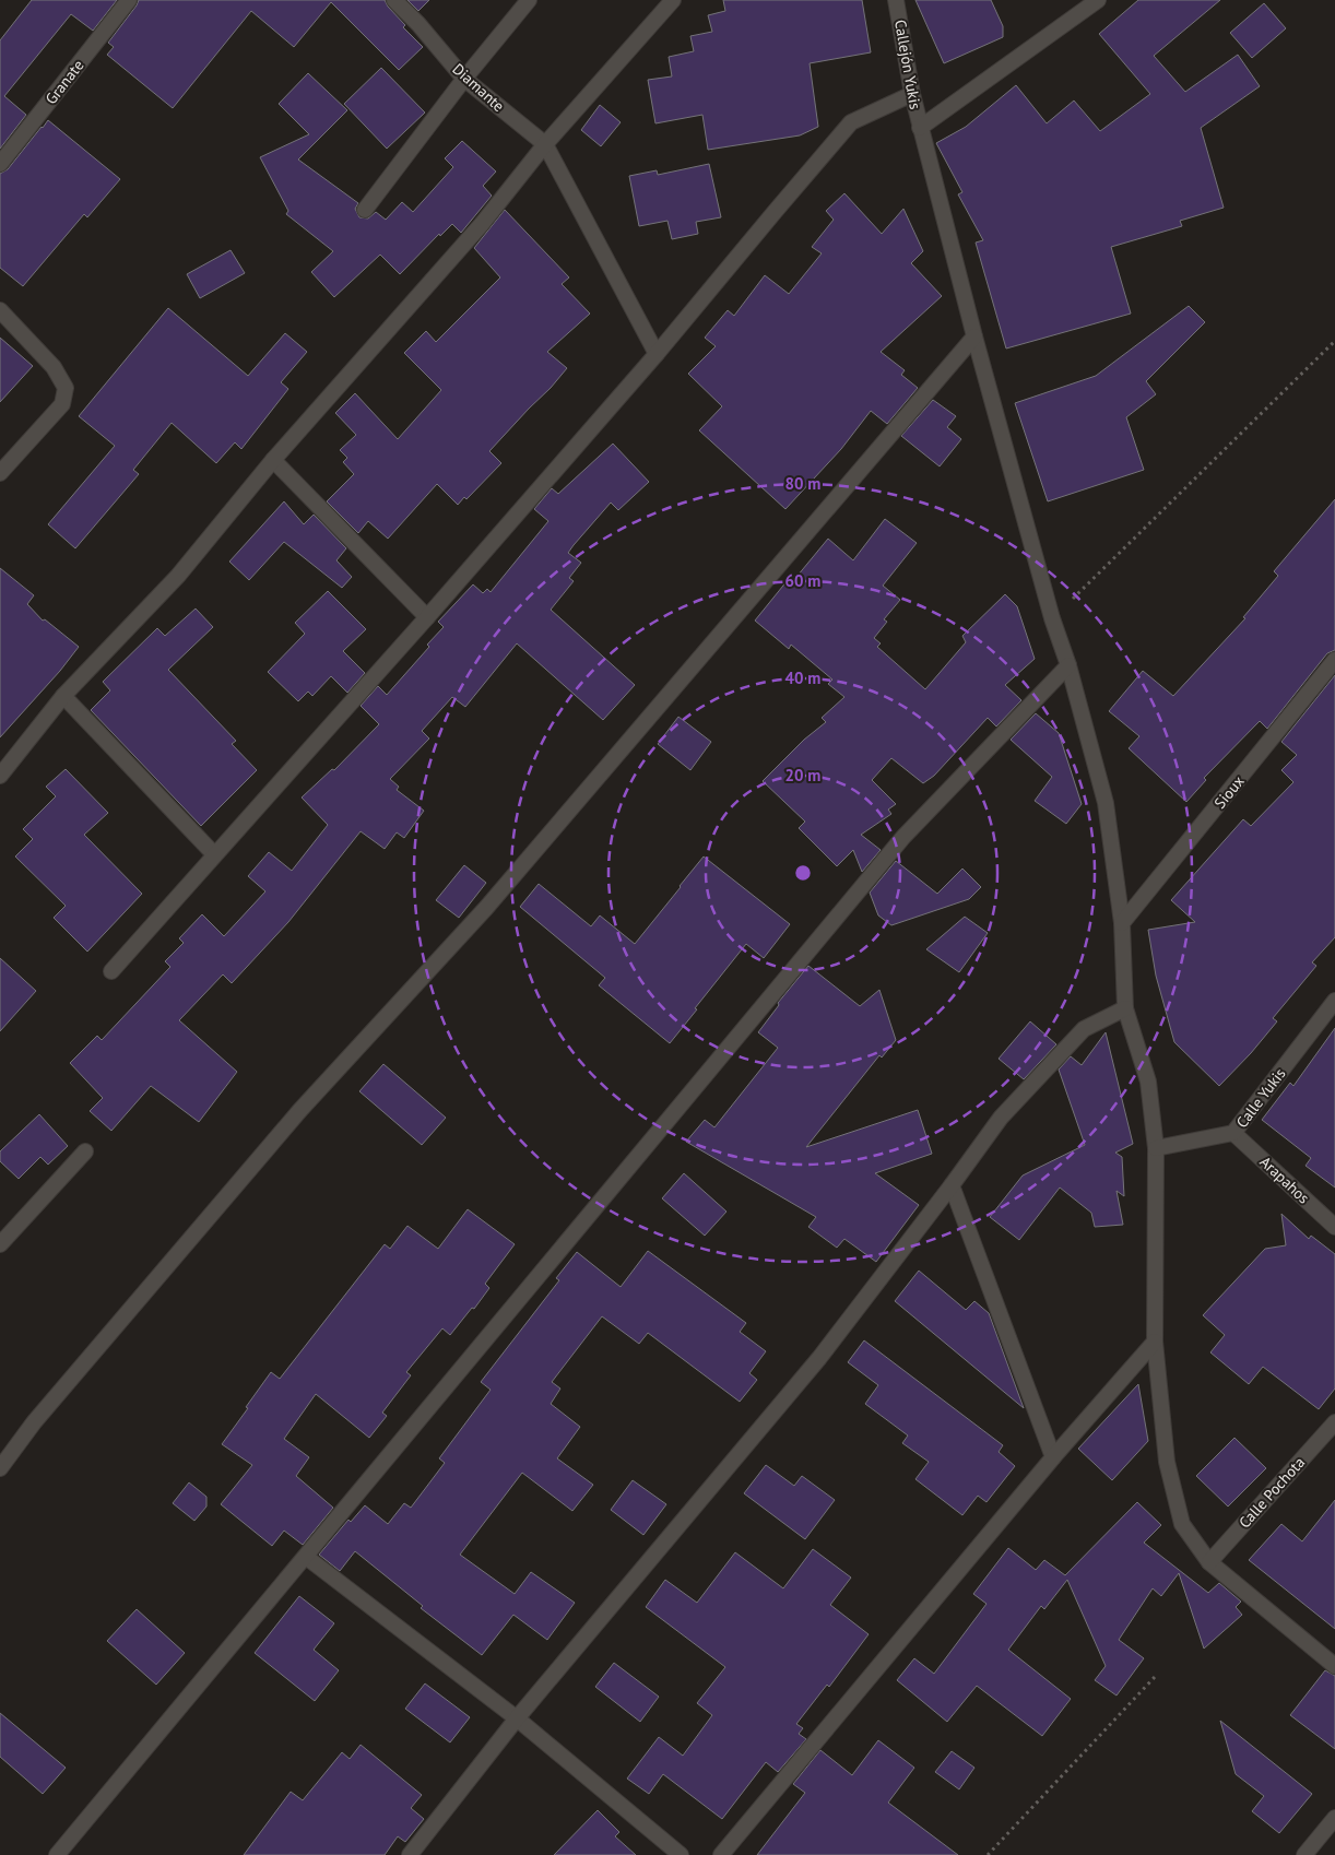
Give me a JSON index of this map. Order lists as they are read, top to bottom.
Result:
{
  "streets": {
    "street": [
      "Callejón Yukis",
      "Granate",
      "Diamante",
      "Sioux",
      "Calle Yukis",
      "Arapahos",
      "Calle Pochota"
    ]
  },
  "crossings": [
    ["Callejón Yukis", "Sioux"],
    ["Callejón Yukis", "Calle Yukis"],
    ["Callejón Yukis", "Calle Pochota"],
    ["Calle Yukis", "Arapahos"]
  ],
  "rings": [
    "80 m",
    "60 m",
    "40 m",
    "20 m"
  ]
}
